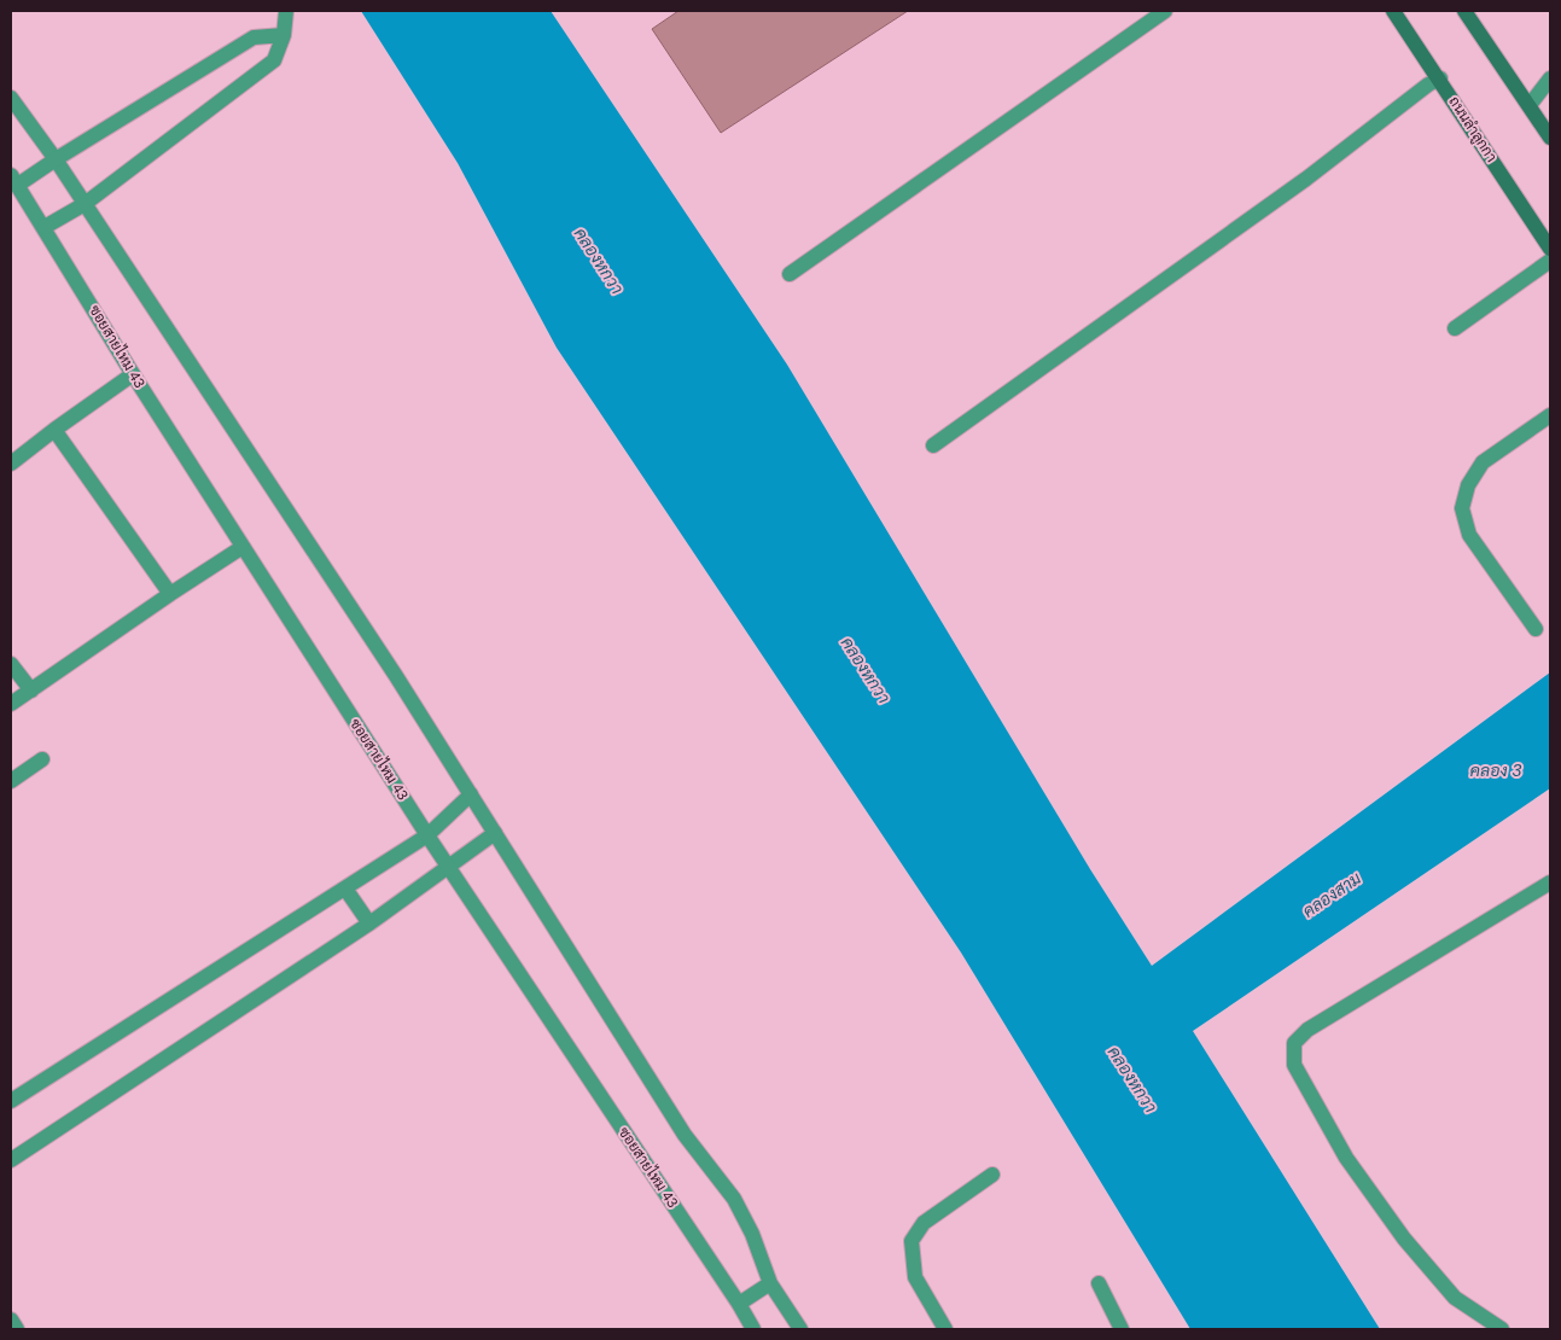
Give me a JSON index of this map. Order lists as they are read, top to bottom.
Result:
{
  "streets": {
    "main road": ["ถนนลำลูกกา"],
    "street": ["ซอยสายไหม 43"]
  },
  "water": ["คลองหกวา", "คลอง 3", "คลองสาม"]
}
